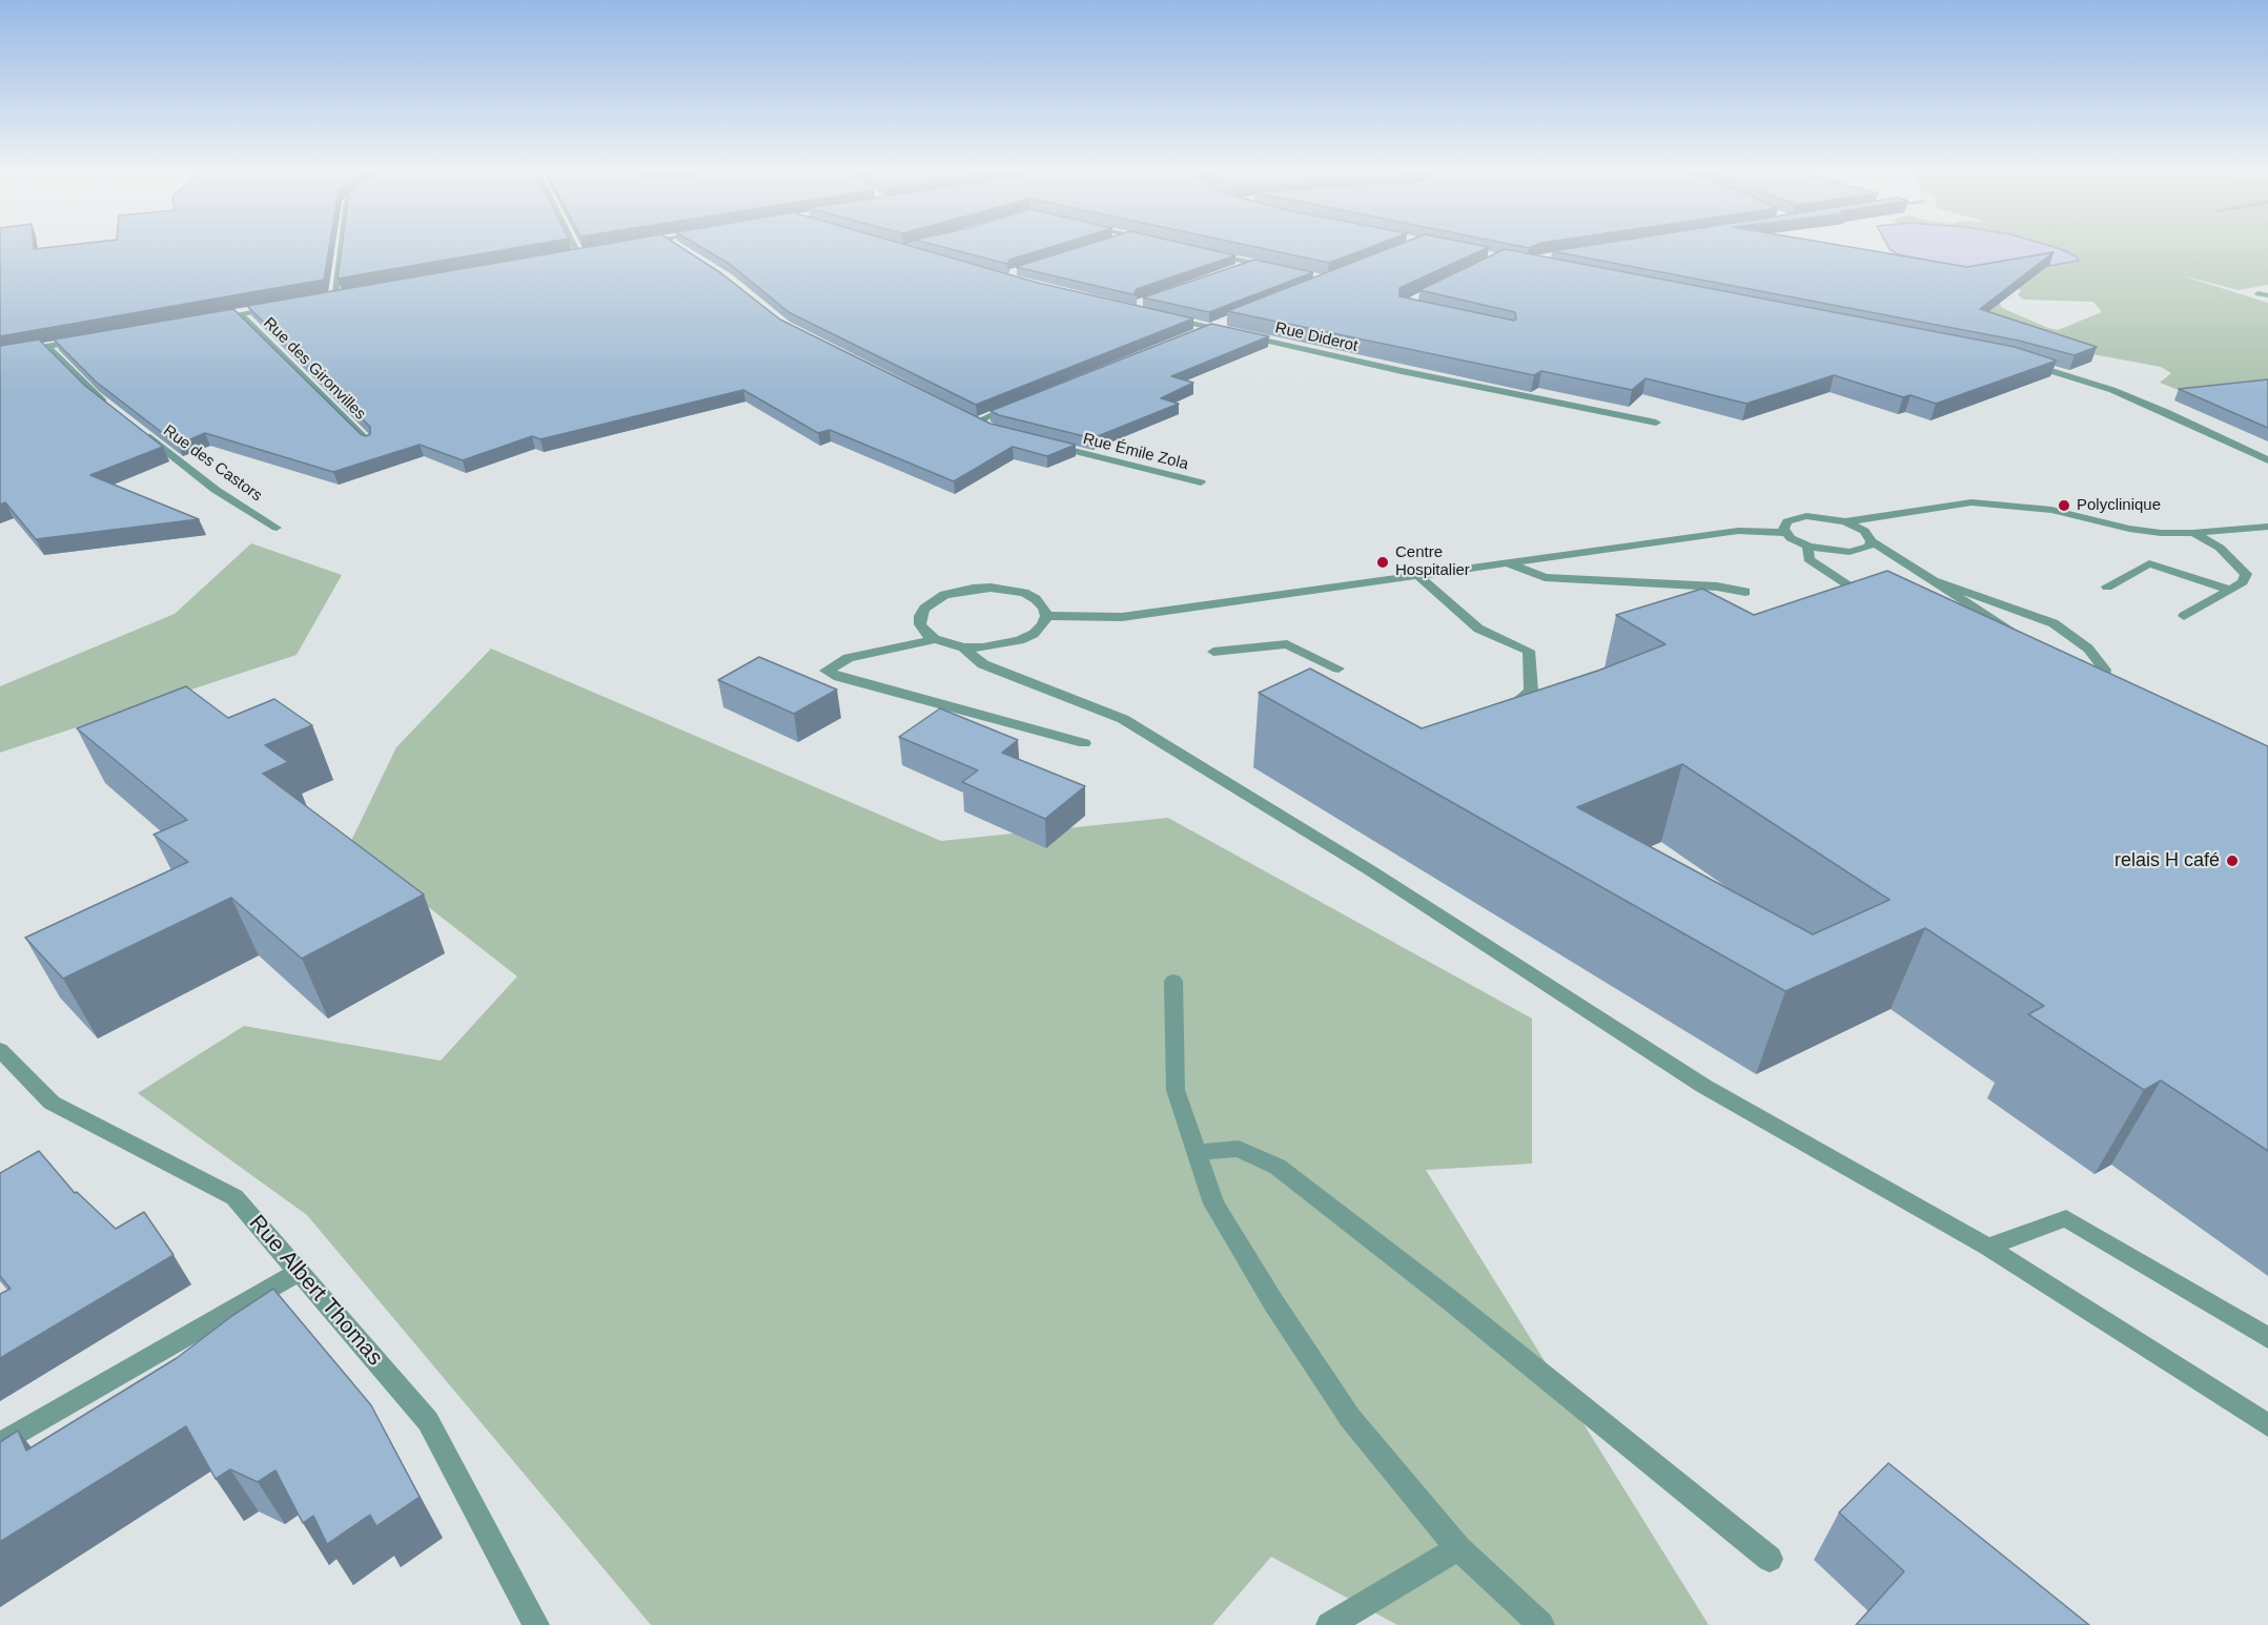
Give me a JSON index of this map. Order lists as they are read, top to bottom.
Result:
{
  "streets": {
    "street": [
      "Rue Diderot",
      "Rue des Gironvilles",
      "Rue Émile Zola",
      "Rue des Castors",
      "Rue Albert Thomas"
    ]
  },
  "places": ["Polyclinique", "Centre Hospitalier", "relais H café"]
}
